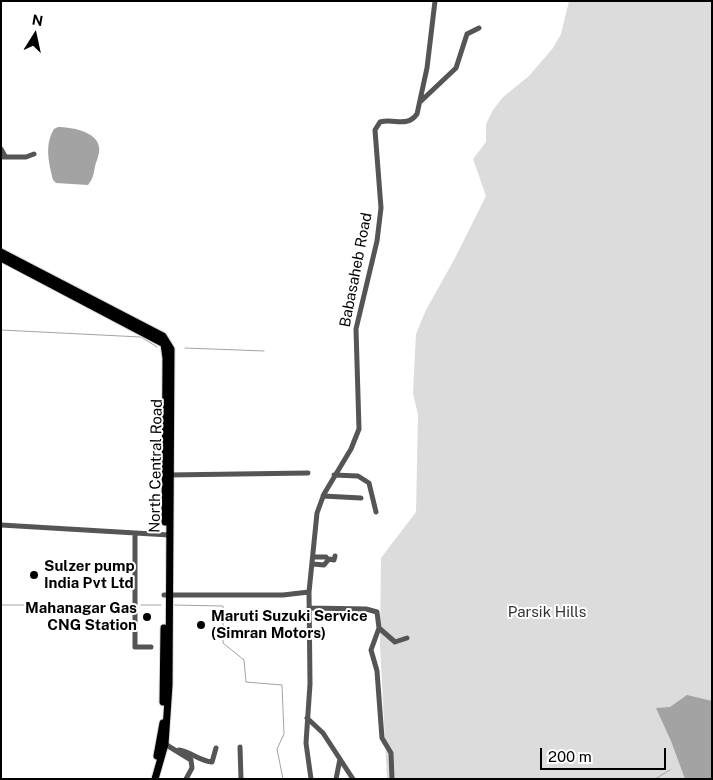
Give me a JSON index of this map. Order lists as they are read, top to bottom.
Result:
{
  "streets": {
    "main road": ["North Central Road"],
    "street": ["Babasaheb Road"]
  },
  "parks": ["Parsik Hills"],
  "places": ["Sulzer pump India Pvt Ltd", "Mahanagar Gas CNG Station", "Maruti Suzuki Service (Simran Motors)"],
  "scale_bar": "200 m",
  "north": "top"
}
